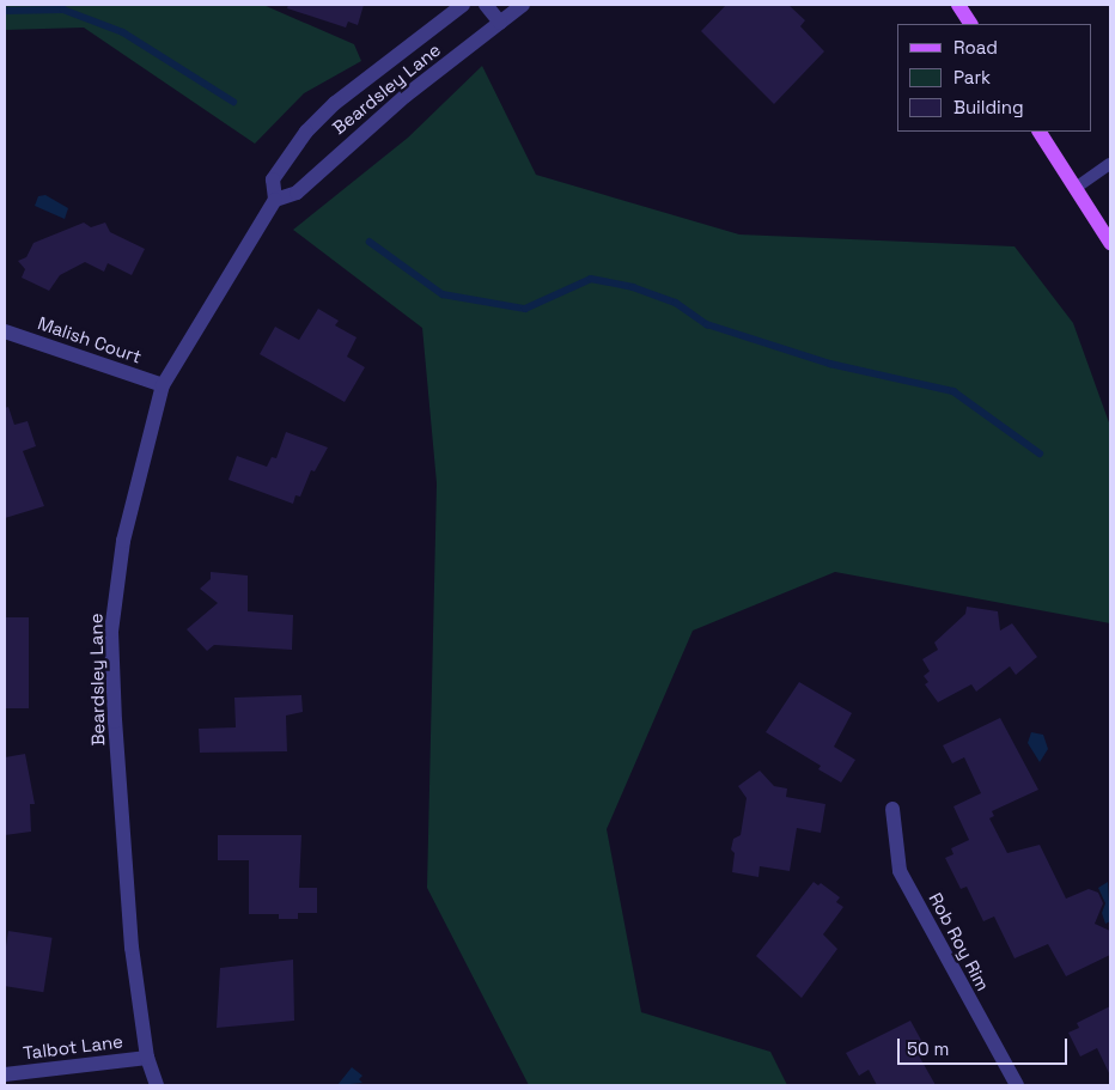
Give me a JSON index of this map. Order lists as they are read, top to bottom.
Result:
{
  "streets": {
    "street": [
      "Beardsley Lane",
      "Malish Court",
      "Rob Roy Rim",
      "Talbot Lane"
    ]
  },
  "crossings": [
    ["Beardsley Lane", "Malish Court"],
    ["Beardsley Lane", "Talbot Lane"]
  ],
  "legend": ["Road", "Park", "Building"],
  "scale_bar": "50 m"
}
